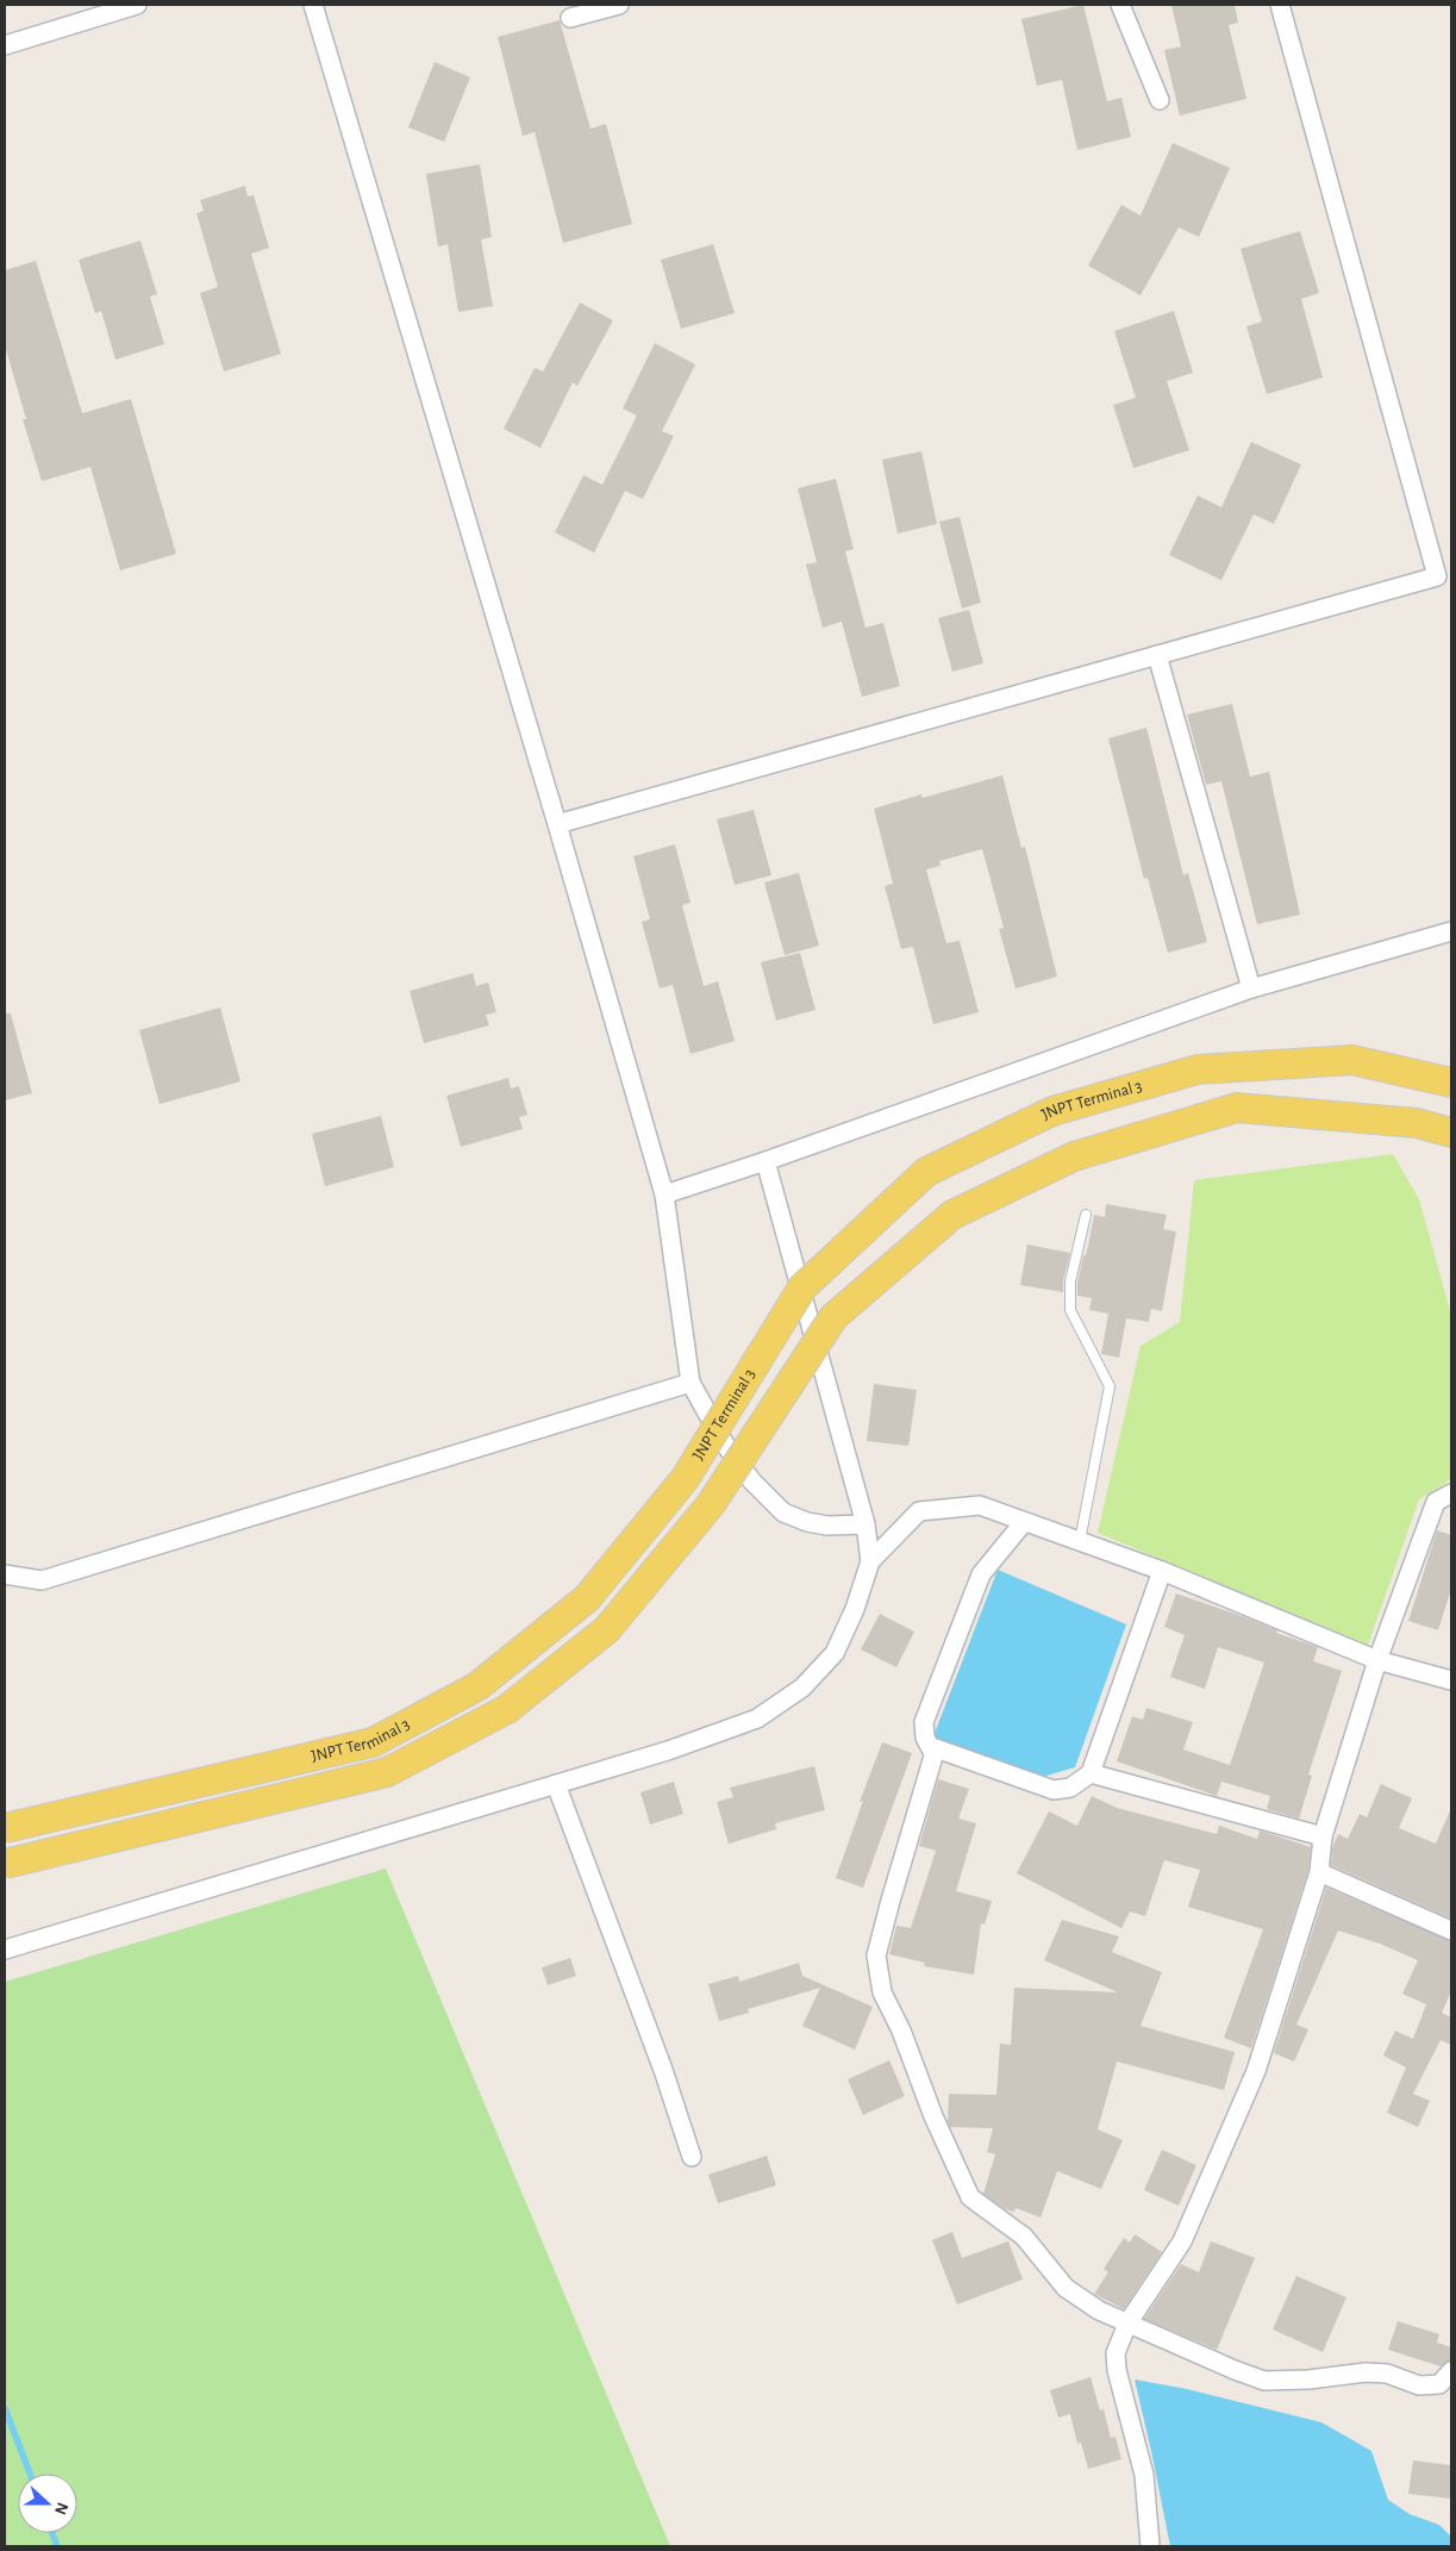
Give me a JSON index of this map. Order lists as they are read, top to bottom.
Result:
{
  "streets": {
    "main road": ["JNPT Terminal 3"]
  },
  "north": "right"
}
